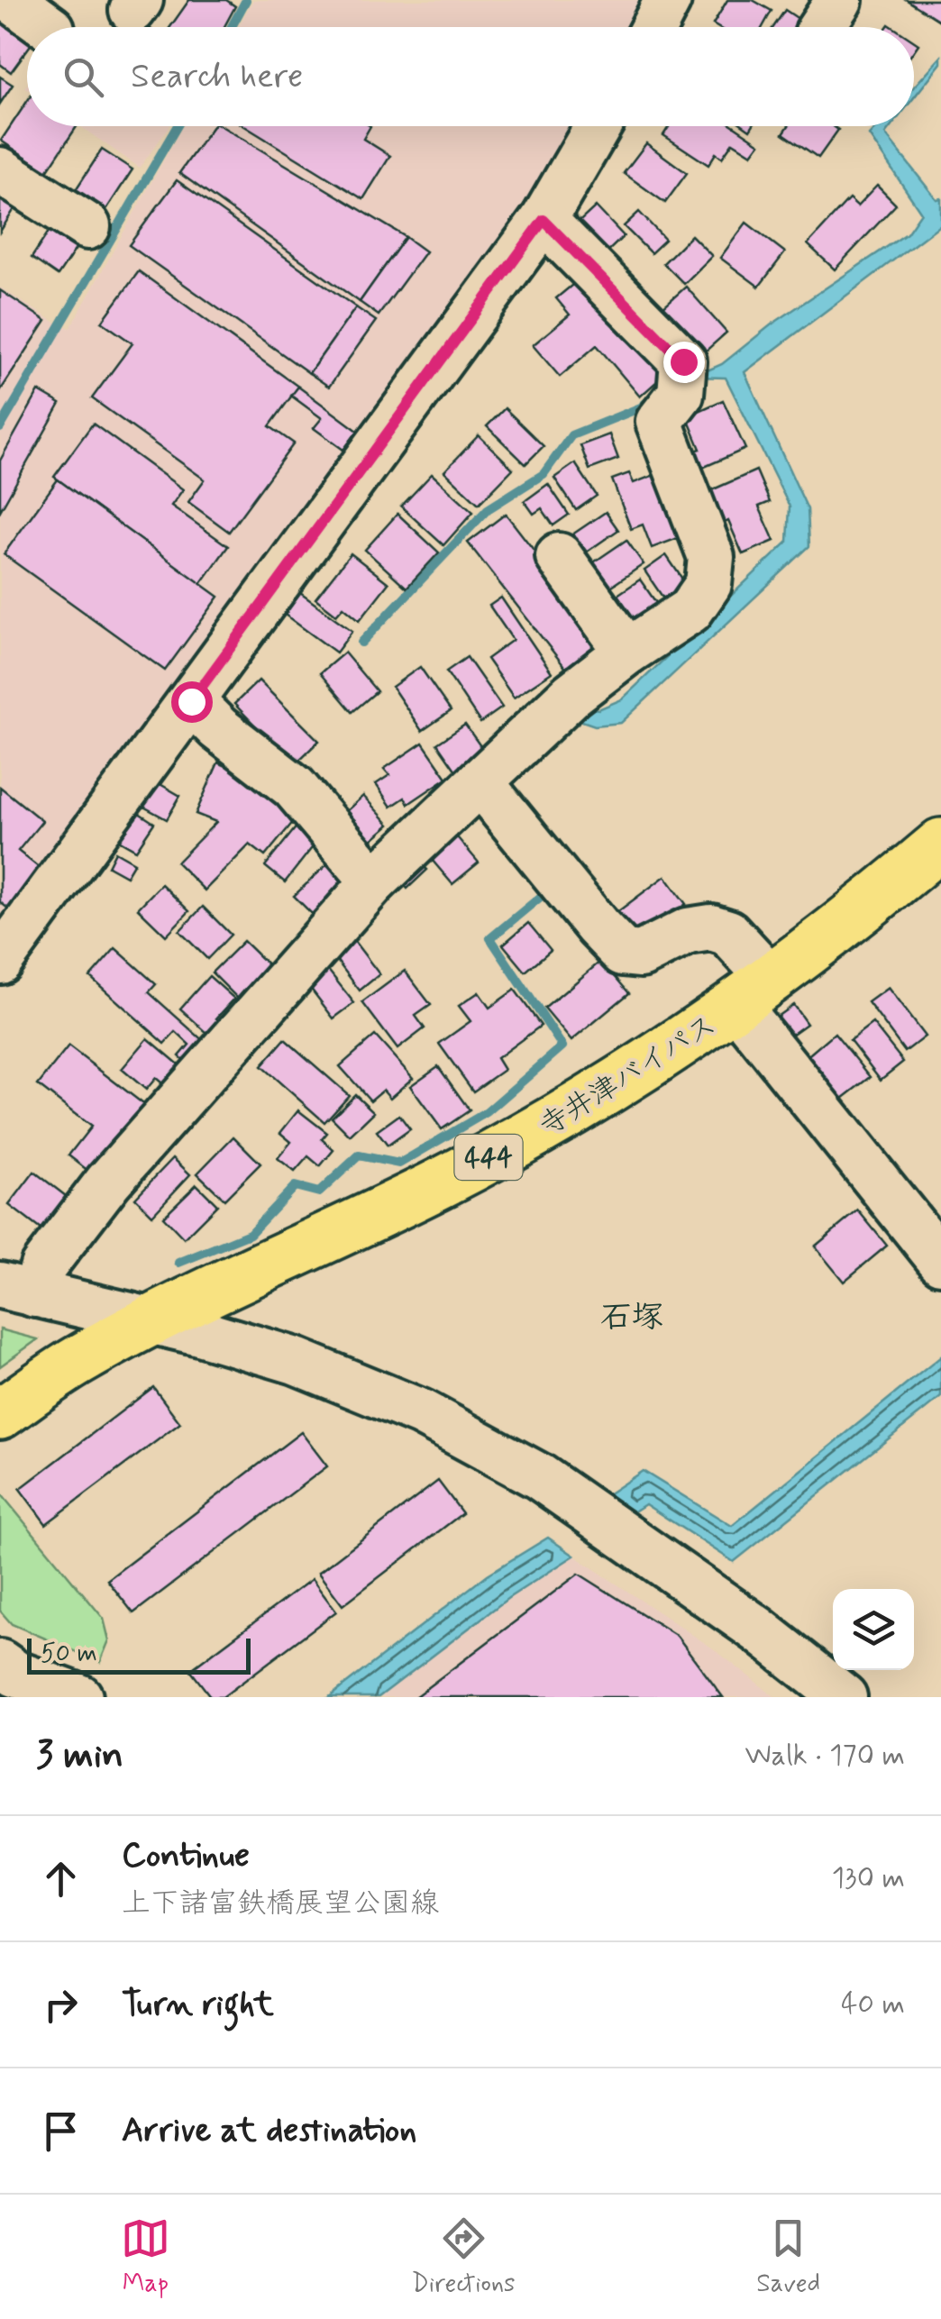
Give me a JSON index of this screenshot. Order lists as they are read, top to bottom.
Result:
{
  "streets": {
    "highway": ["寺井津バイパス", "444"]
  },
  "districts": ["石塚"],
  "scale_bar": "50 m",
  "page": {
    "search": "Search here",
    "scale": "50 m",
    "heading": ["3 min", "Walk · 170 m"],
    "list": [
      ["Continue", "上下諸富鉄橋展望公園線", "130 m"],
      ["Turn right", "40 m"],
      "Arrive at destination"
    ],
    "nav": ["Map", "Directions", "Saved"]
  }
}
